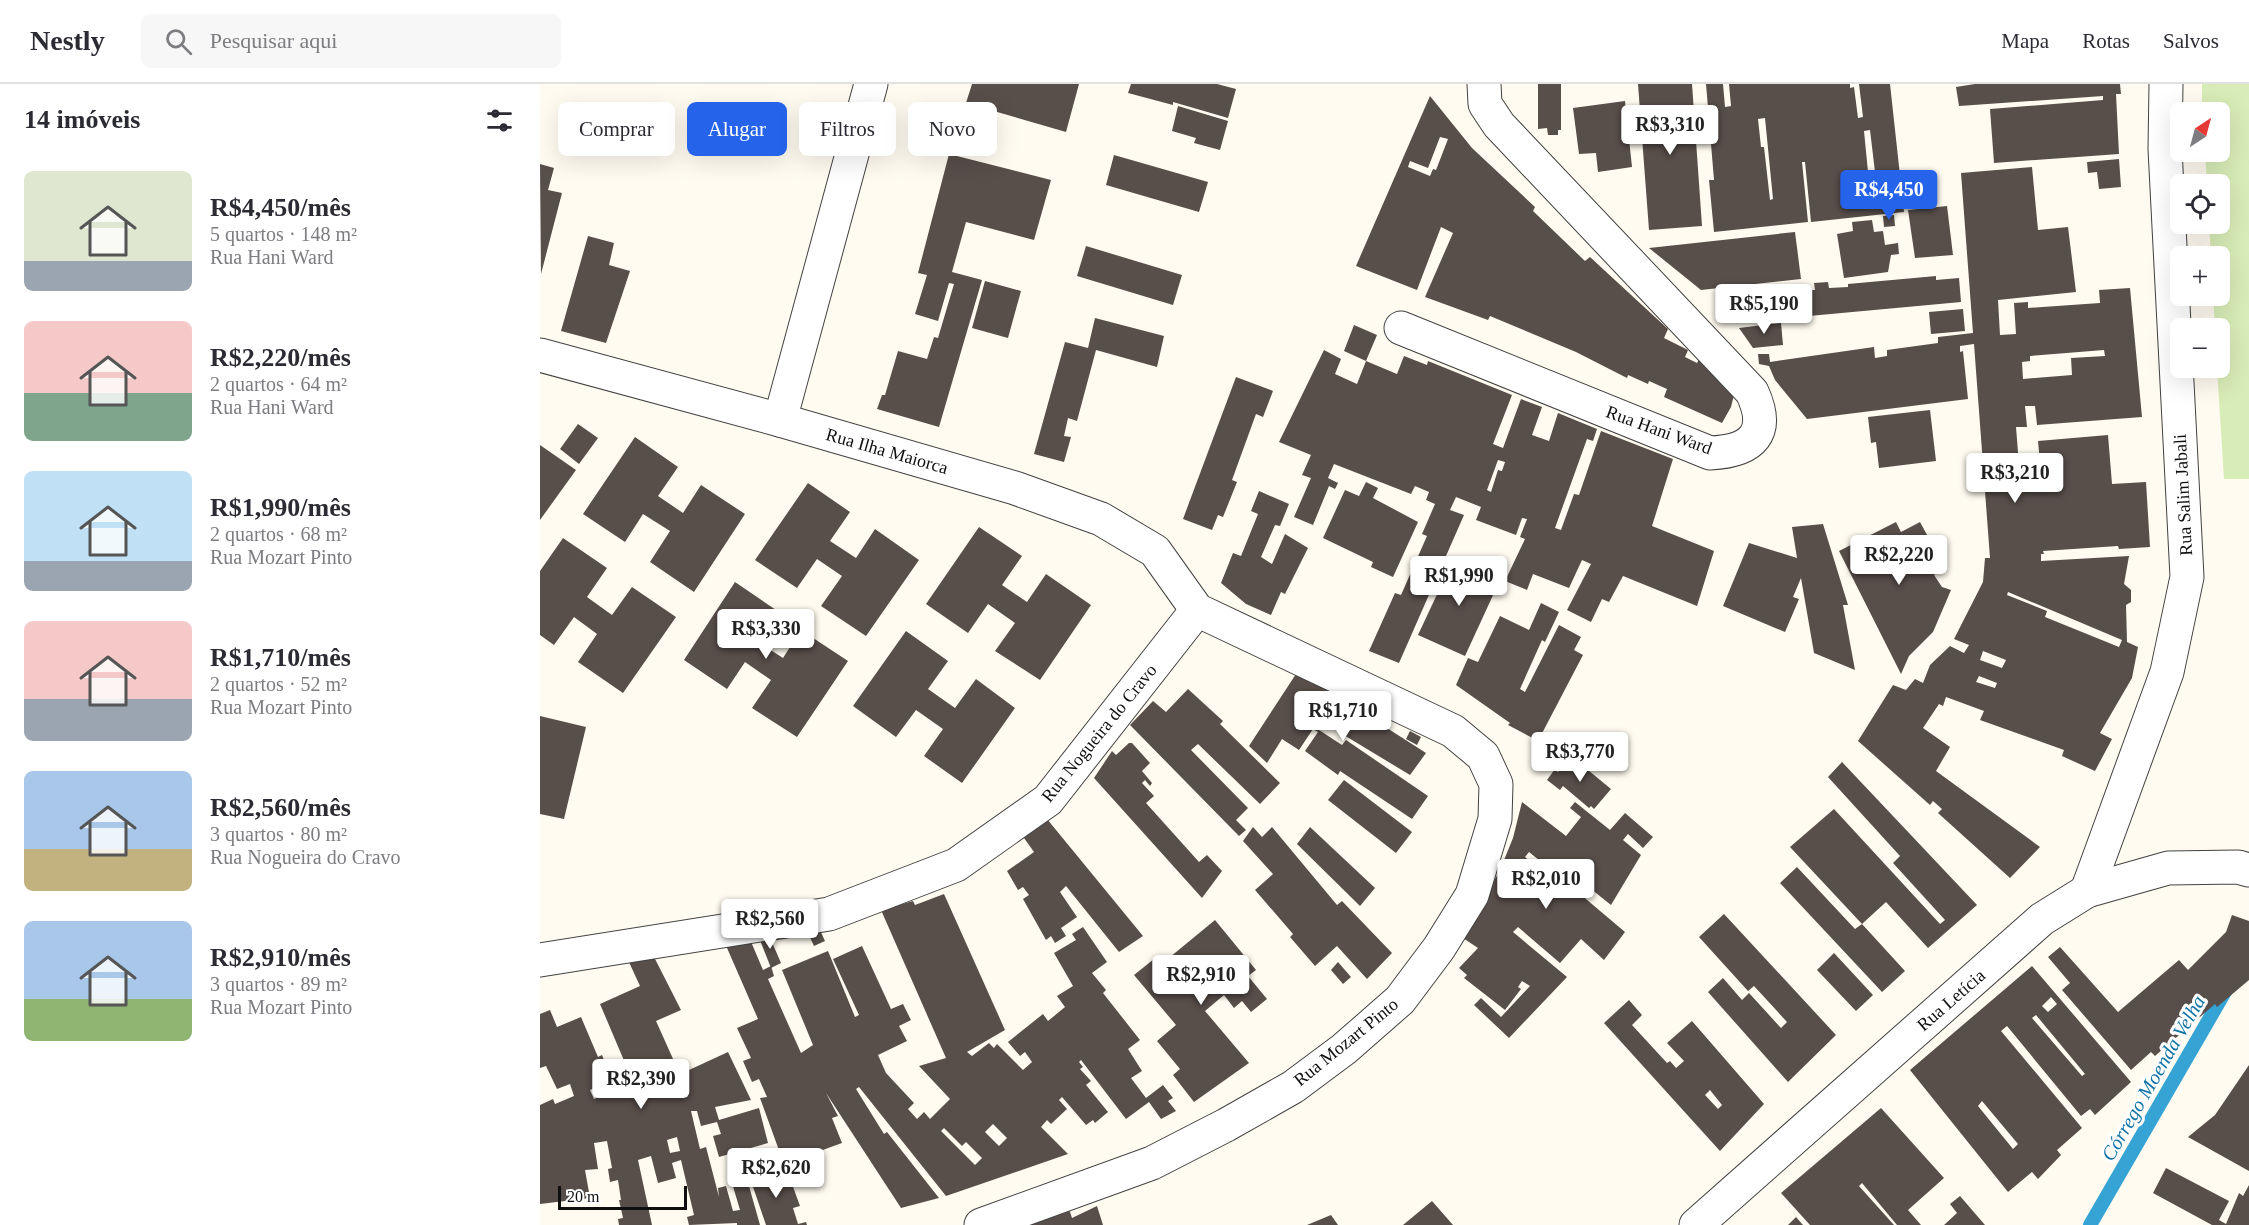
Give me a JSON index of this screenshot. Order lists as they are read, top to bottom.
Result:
{
  "streets": {
    "street": [
      "Rua Hani Ward",
      "Rua Ilha Maiorca",
      "Rua Salim Jabali",
      "Rua Nogueira do Cravo",
      "Rua Letícia",
      "Rua Mozart Pinto"
    ]
  },
  "crossings": [
    ["Rua Ilha Maiorca", "Rua Nogueira do Cravo"],
    ["Rua Ilha Maiorca", "Rua Mozart Pinto"],
    ["Rua Salim Jabali", "Rua Letícia"],
    ["Rua Nogueira do Cravo", "Rua Mozart Pinto"]
  ],
  "water": ["Córrego Moenda Velha"],
  "scale_bar": "20 m",
  "north": "top right",
  "page": {
    "header": "Nestly",
    "search": "Pesquisar aqui",
    "nav": ["Mapa", "Rotas", "Salvos"],
    "heading": "14 imóveis",
    "map_buttons": ["+", "−"],
    "chip": [
      "Comprar",
      "Alugar",
      "Filtros",
      "Novo"
    ],
    "price": [
      "R$3,310",
      "R$4,450",
      "R$5,190",
      "R$3,210",
      "R$2,220",
      "R$1,990",
      "R$3,330",
      "R$1,710",
      "R$3,770",
      "R$2,010",
      "R$2,560",
      "R$2,910",
      "R$2,390",
      "R$2,620"
    ],
    "list": [
      {
        "name": "R$4,450/mês",
        "note": "5 quartos · 148 m² · Rua Hani Ward"
      },
      {
        "name": "R$2,220/mês",
        "note": "2 quartos · 64 m² · Rua Hani Ward"
      },
      {
        "name": "R$1,990/mês",
        "note": "2 quartos · 68 m² · Rua Mozart Pinto"
      },
      {
        "name": "R$1,710/mês",
        "note": "2 quartos · 52 m² · Rua Mozart Pinto"
      },
      {
        "name": "R$2,560/mês",
        "note": "3 quartos · 80 m² · Rua Nogueira do Cravo"
      },
      {
        "name": "R$2,910/mês",
        "note": "3 quartos · 89 m² · Rua Mozart Pinto"
      }
    ],
    "scale": "20 m"
  }
}
